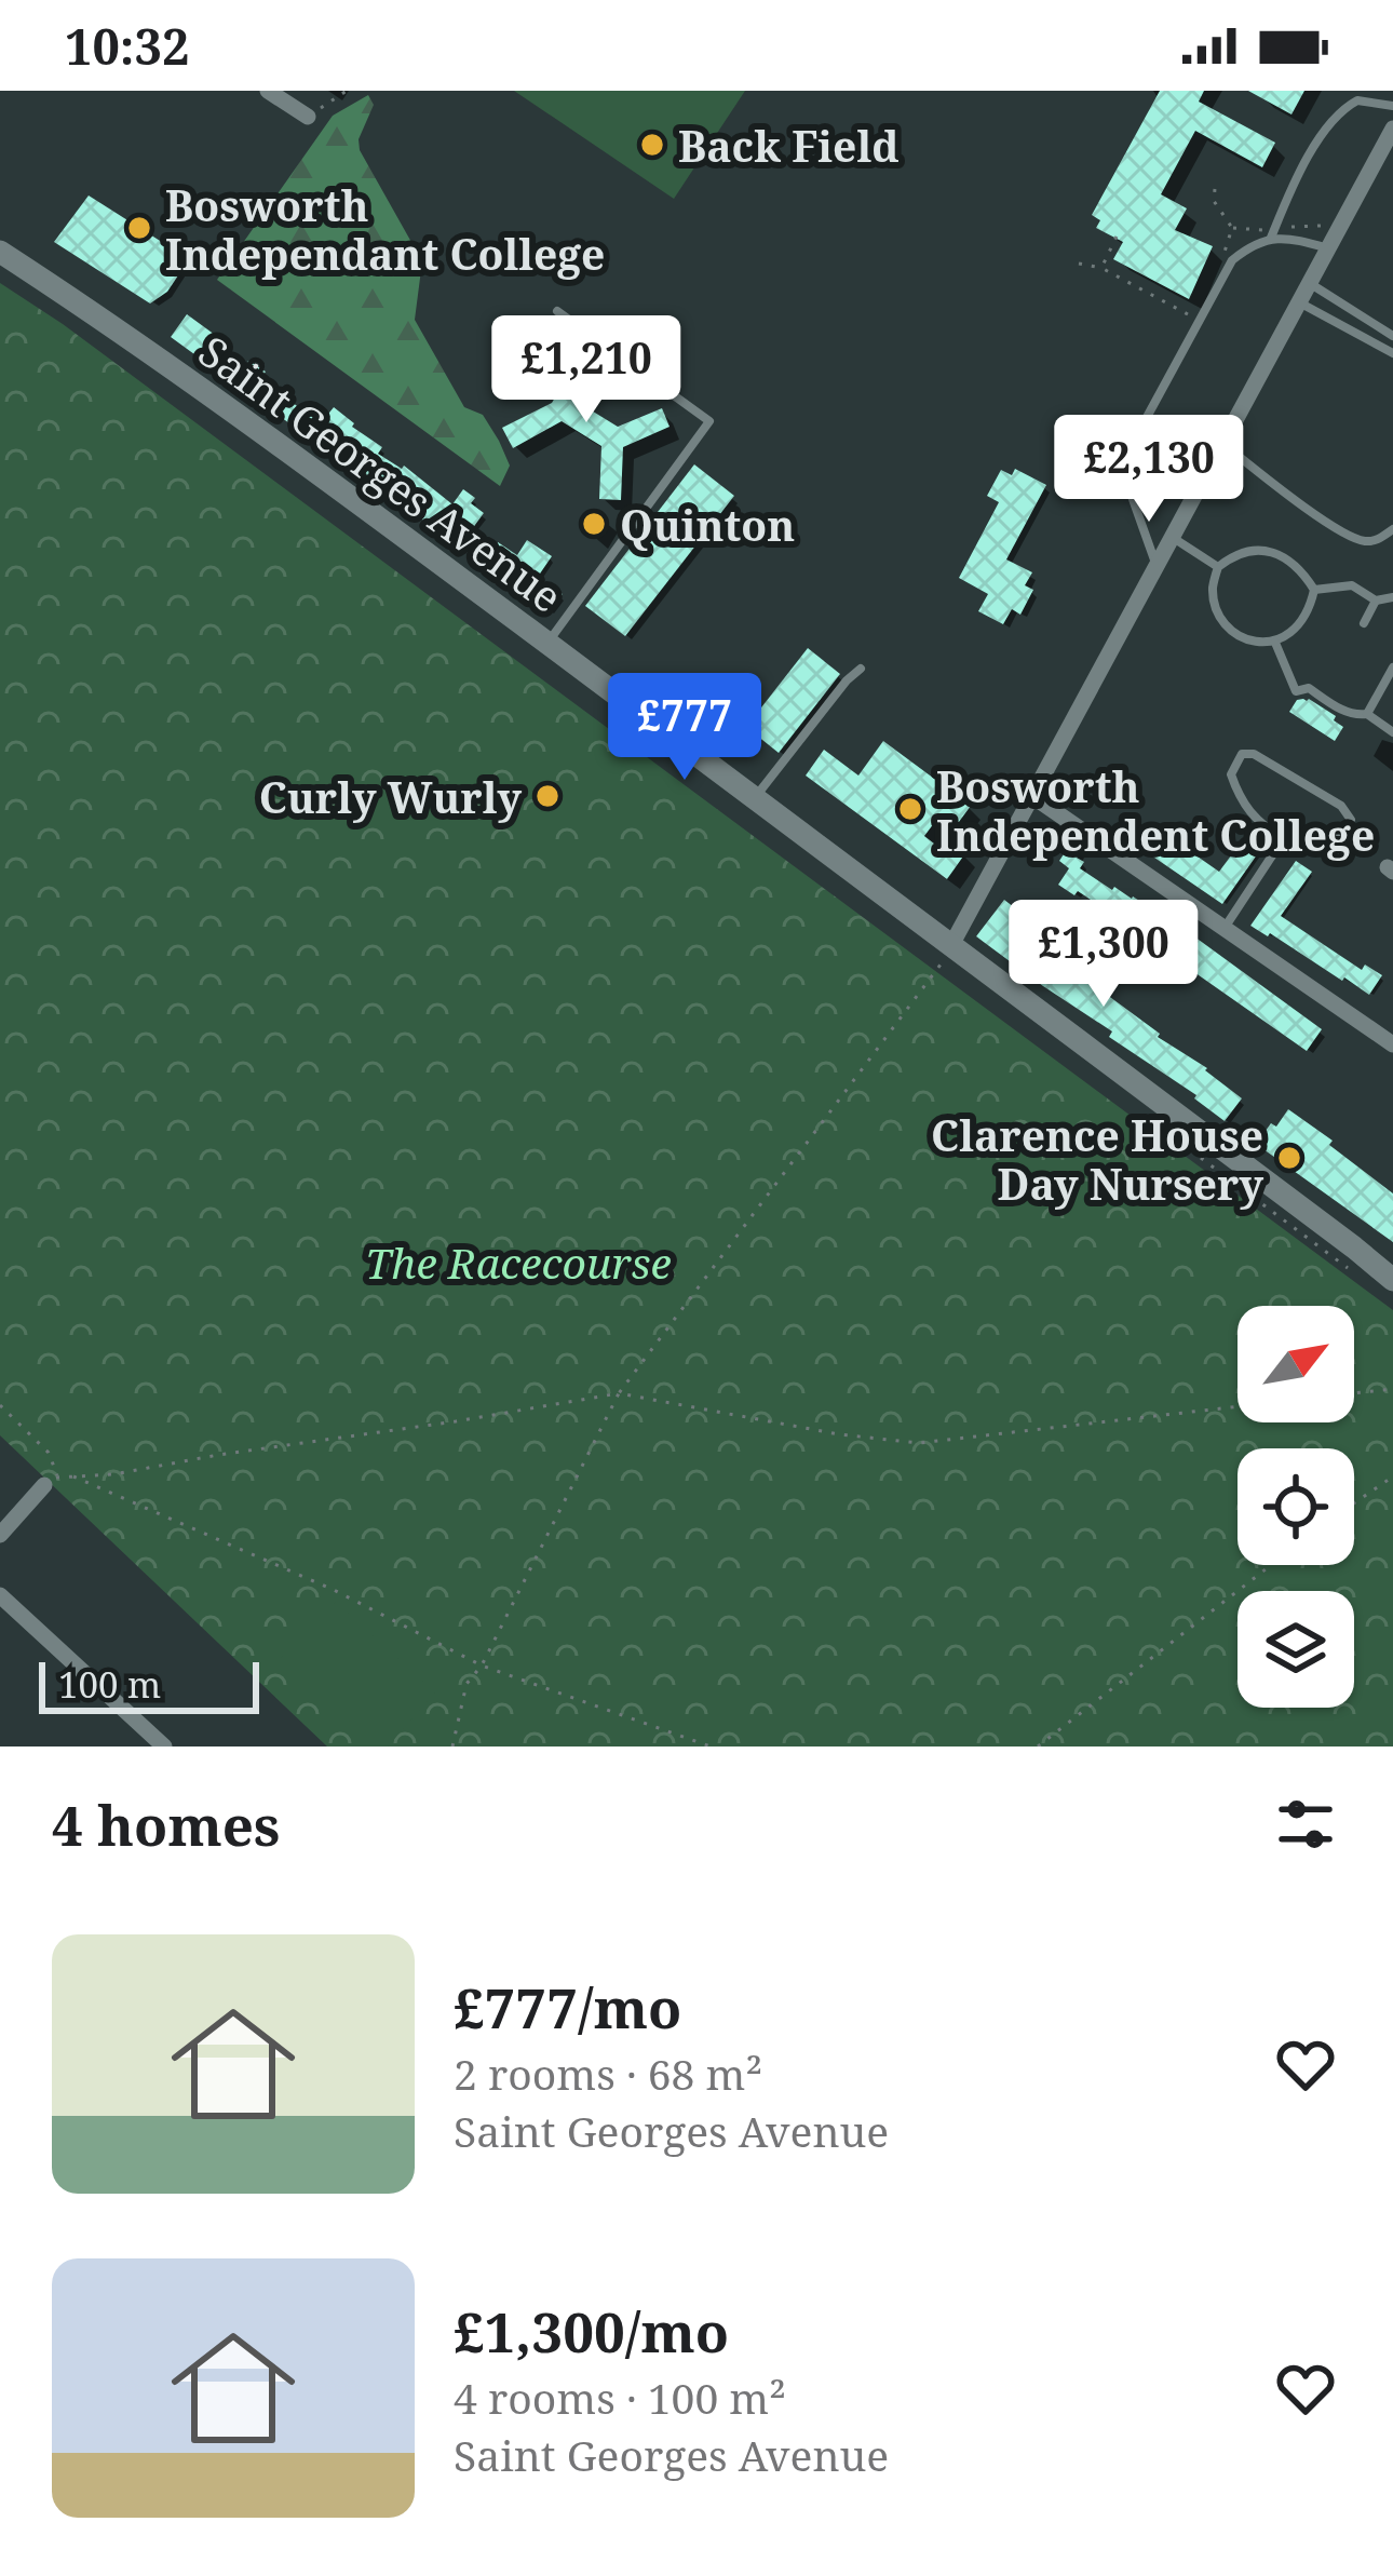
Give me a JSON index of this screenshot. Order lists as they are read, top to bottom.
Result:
{
  "streets": {
    "street": ["Saint Georges Avenue"]
  },
  "parks": ["The Racecourse"],
  "places": [
    "Back Field",
    "Bosworth Independant College",
    "Quinton",
    "Curly Wurly",
    "Bosworth Independent College",
    "Clarence House Day Nursery"
  ],
  "scale_bar": "100 m",
  "north": "top right",
  "page": {
    "status": "10:32",
    "price": [
      "£1,210",
      "£2,130",
      "£777",
      "£1,300"
    ],
    "scale": "100 m",
    "heading": "4 homes",
    "list": [
      {
        "name": "£777/mo",
        "note": "2 rooms · 68 m² · Saint Georges Avenue"
      },
      {
        "name": "£1,300/mo",
        "note": "4 rooms · 100 m² · Saint Georges Avenue"
      }
    ]
  }
}
